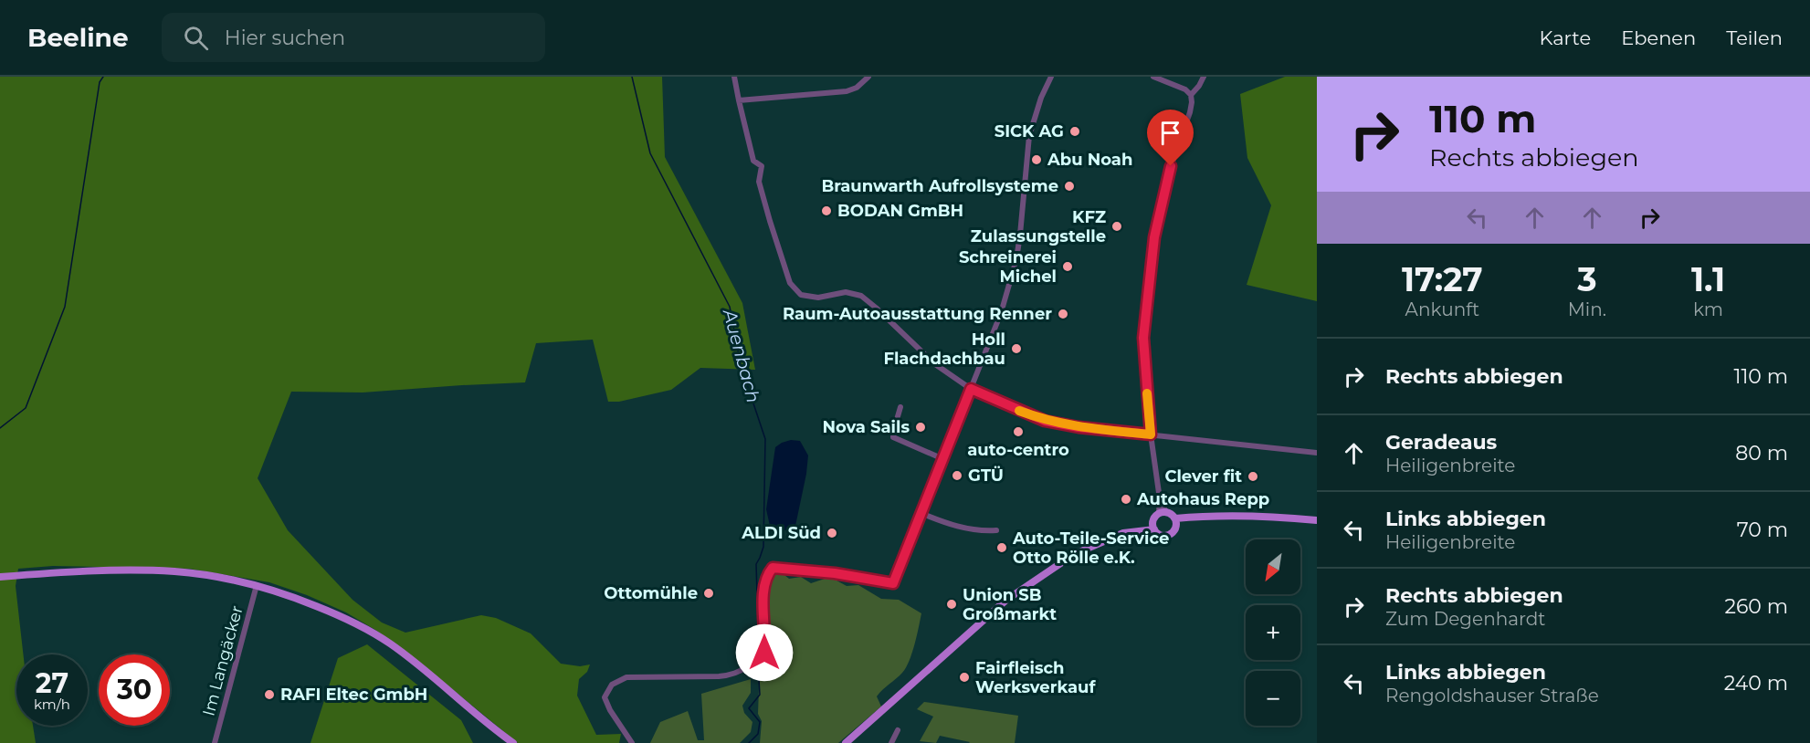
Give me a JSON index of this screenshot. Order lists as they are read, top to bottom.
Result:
{
  "streets": {
    "street": ["Im Langäcker"]
  },
  "water": ["Auenbach"],
  "places": [
    "SICK AG",
    "Abu Noah",
    "Braunwarth Aufrollsysteme",
    "BODAN GmBH",
    "KFZ Zulassungstelle",
    "Schreinerei Michel",
    "Raum-Autoausstattung Renner",
    "Holl Flachdachbau",
    "Nova Sails",
    "auto-centro",
    "GTÜ",
    "Clever fit",
    "Autohaus Repp",
    "ALDI Süd",
    "Auto-Teile-Service Otto Rölle e.K.",
    "Ottomühle",
    "Union SB Großmarkt",
    "Fairfleisch Werksverkauf",
    "RAFI Eltec GmbH"
  ],
  "north": "bottom left",
  "page": {
    "header": "Beeline",
    "search": "Hier suchen",
    "nav": ["Karte", "Ebenen", "Teilen"],
    "turn": ["110 m", "Rechts abbiegen"],
    "eta": [
      "17:27",
      "Ankunft",
      "3",
      "Min.",
      "1.1",
      "km"
    ],
    "list": [
      {
        "name": "Rechts abbiegen",
        "value": "110 m"
      },
      {
        "name": "Geradeaus",
        "note": "Heiligenbreite",
        "value": "80 m"
      },
      {
        "name": "Links abbiegen",
        "note": "Heiligenbreite",
        "value": "70 m"
      },
      {
        "name": "Rechts abbiegen",
        "note": "Zum Degenhardt",
        "value": "260 m"
      },
      {
        "name": "Links abbiegen",
        "note": "Rengoldshauser Straße",
        "value": "240 m"
      }
    ],
    "map_buttons": ["+", "−"],
    "speed": "27 km/h",
    "limit": "30"
  }
}
